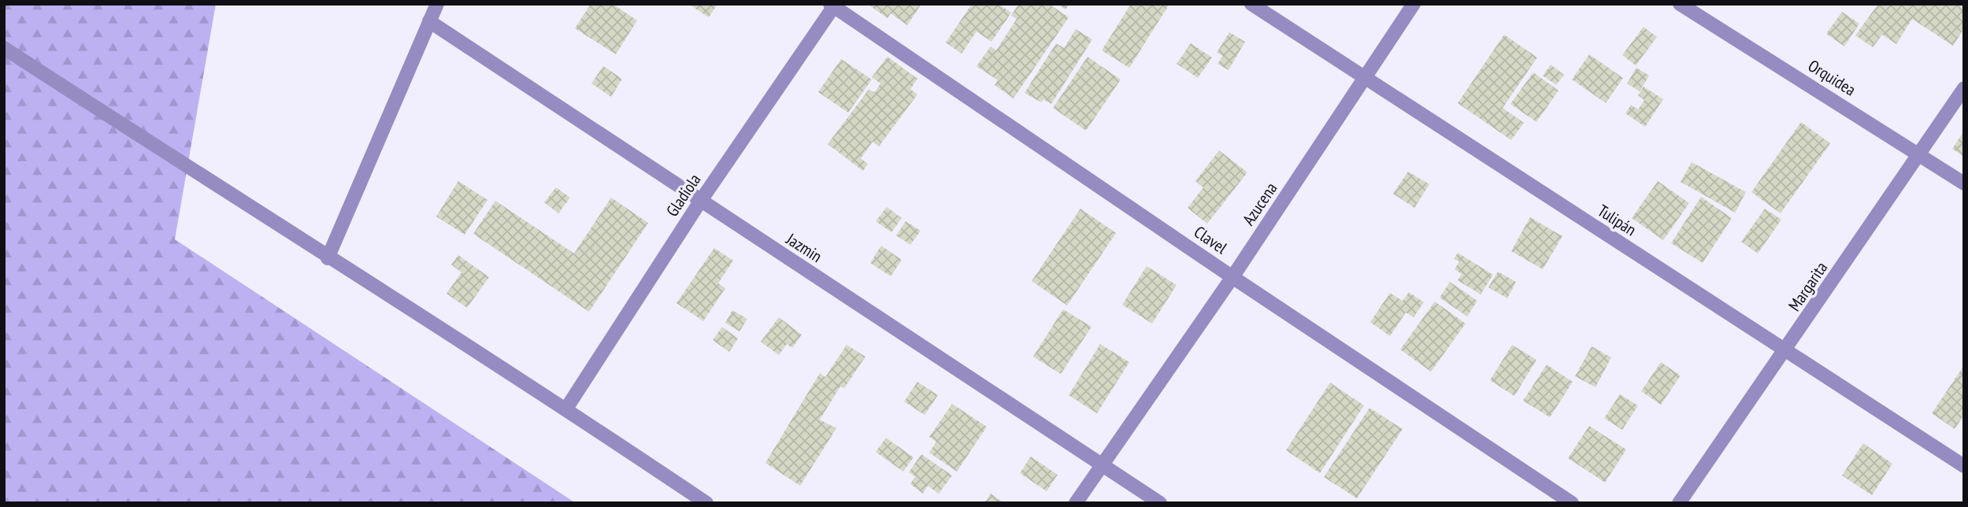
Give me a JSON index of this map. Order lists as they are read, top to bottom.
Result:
{
  "streets": {
    "street": [
      "Orquidea",
      "Gladiola",
      "Azucena",
      "Tulipán",
      "Clavel",
      "Jazmin",
      "Margarita"
    ]
  },
  "crossings": [
    ["Orquidea", "Margarita"],
    ["Gladiola", "Clavel"],
    ["Gladiola", "Jazmin"],
    ["Azucena", "Tulipán"],
    ["Azucena", "Clavel"],
    ["Azucena", "Jazmin"],
    ["Tulipán", "Margarita"]
  ]
}
